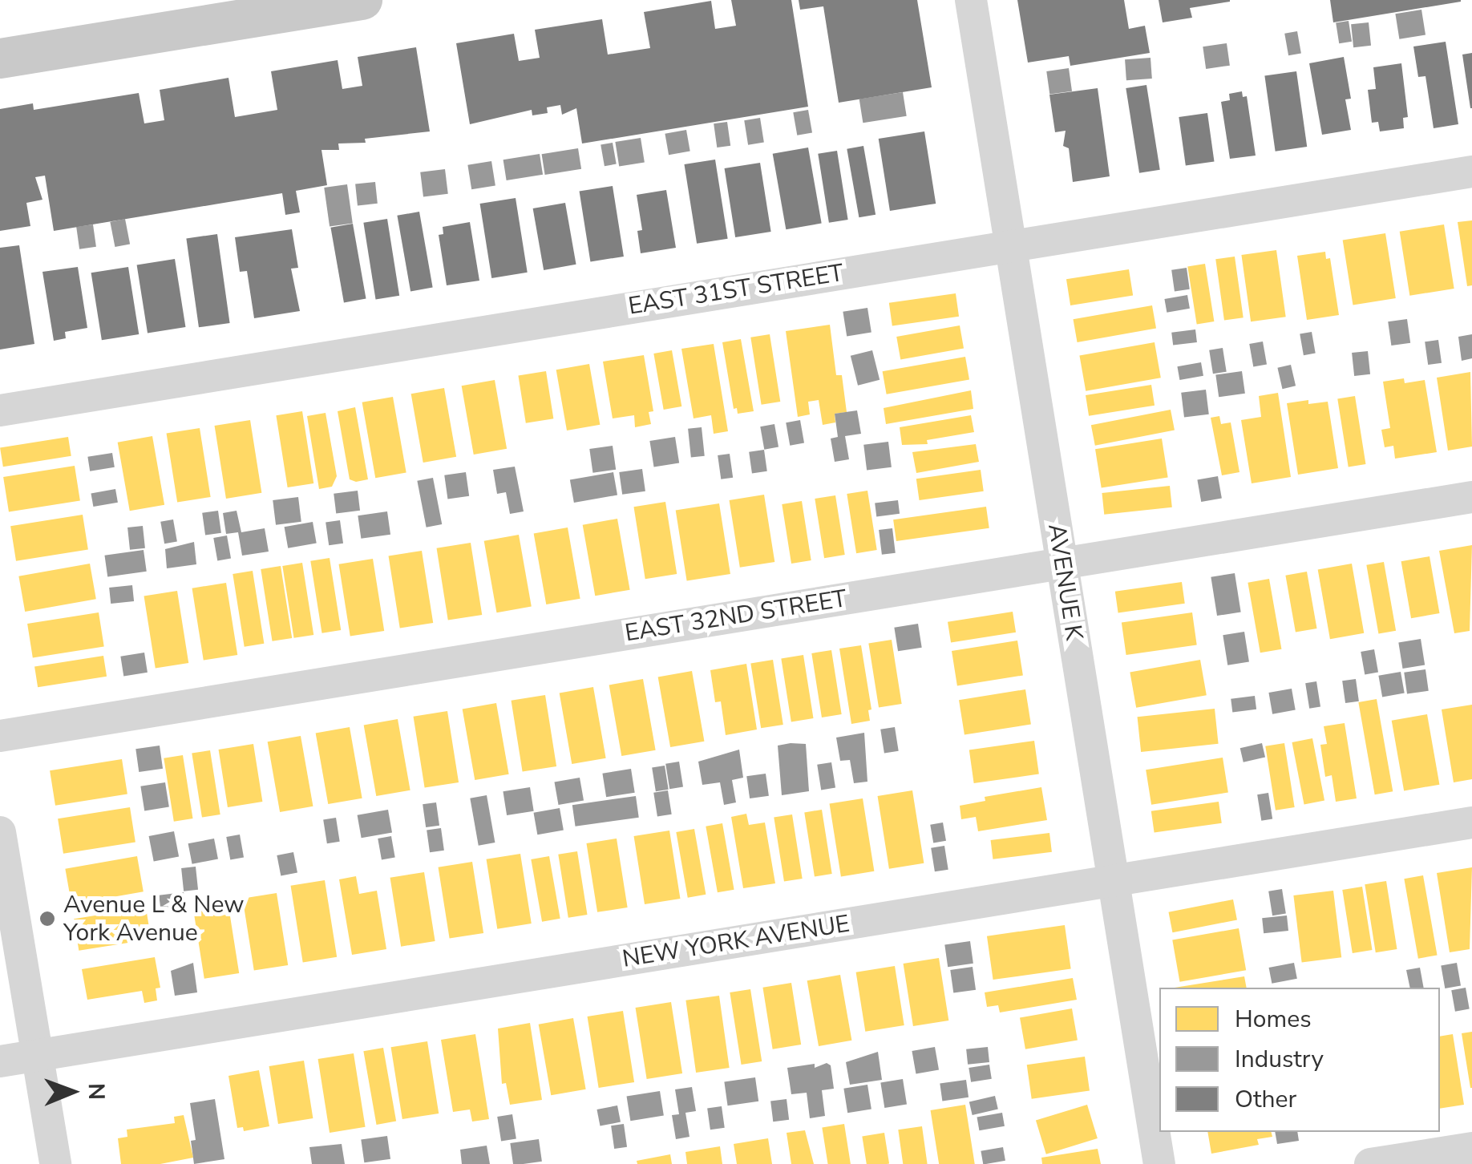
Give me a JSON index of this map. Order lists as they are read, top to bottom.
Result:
{
  "streets": {
    "street": [
      "EAST 31ST STREET",
      "AVENUE K",
      "EAST 32ND STREET",
      "NEW YORK AVENUE"
    ]
  },
  "crossings": [
    ["EAST 31ST STREET", "AVENUE K"],
    ["AVENUE K", "EAST 32ND STREET"],
    ["AVENUE K", "NEW YORK AVENUE"]
  ],
  "places": ["Avenue L & New York Avenue"],
  "legend": ["Homes", "Industry", "Other"],
  "north": "right"
}
